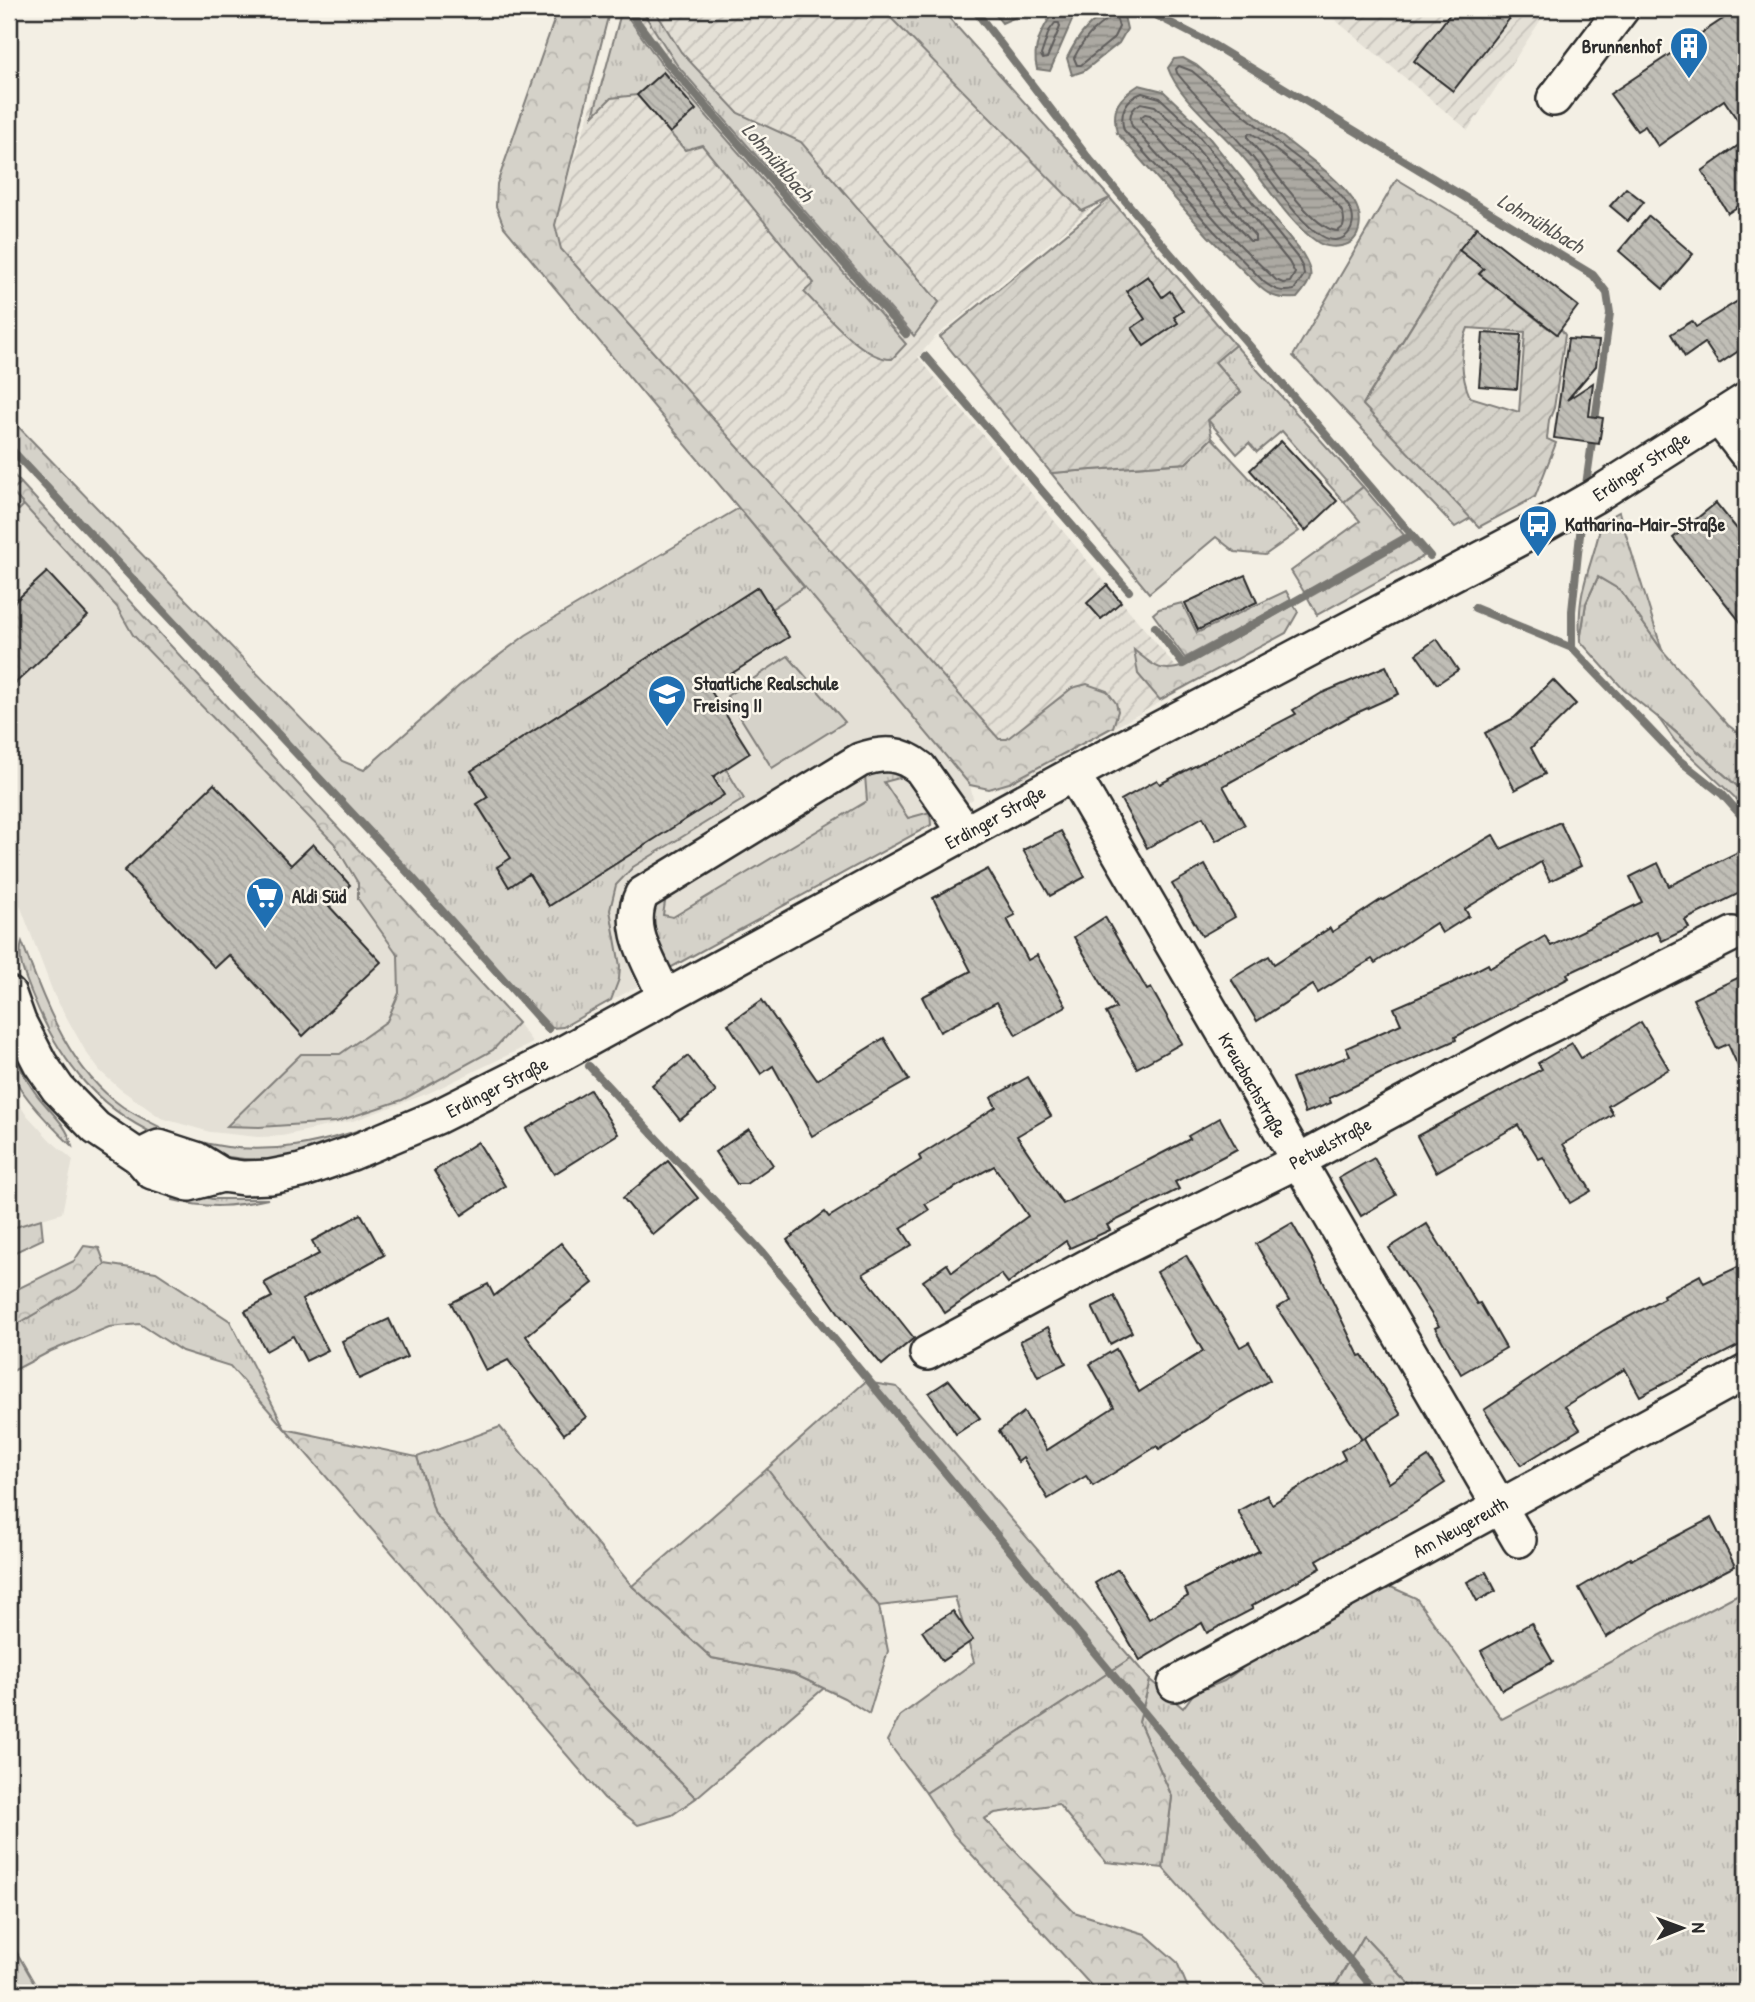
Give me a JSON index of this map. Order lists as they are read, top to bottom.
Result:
{
  "streets": {
    "street": [
      "Erdinger Straße",
      "Kreuzbachstraße",
      "Petuelstraße",
      "Am Neugereuth"
    ]
  },
  "crossings": [
    ["Erdinger Straße", "Kreuzbachstraße"],
    ["Kreuzbachstraße", "Petuelstraße"],
    ["Kreuzbachstraße", "Am Neugereuth"]
  ],
  "water": ["Lohmühlbach"],
  "places": {
    "building": ["Brunnenhof"],
    "bus stop": ["Katharina-Mair-Straße"],
    "school or university": ["Staatliche Realschule Freising II"],
    "supermarket": ["Aldi Süd"]
  },
  "north": "right"
}
